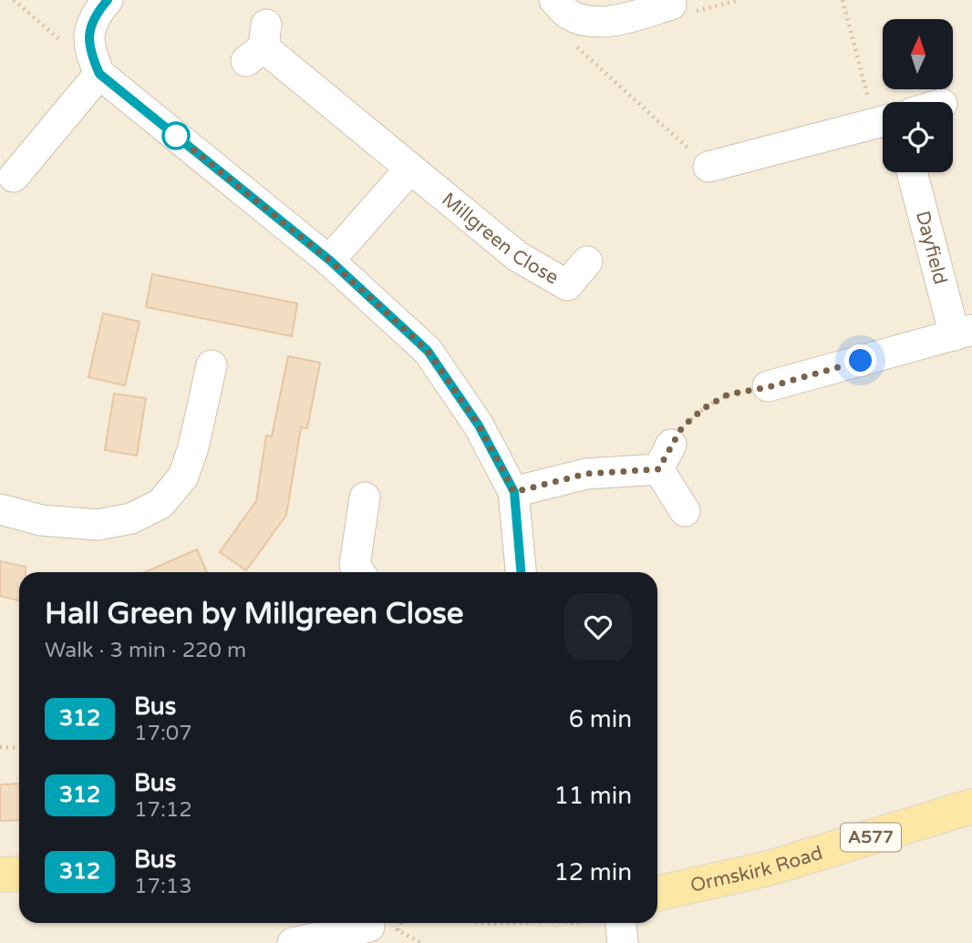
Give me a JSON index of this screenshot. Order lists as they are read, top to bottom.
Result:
{
  "streets": {
    "main road": ["A577", "Ormskirk Road"],
    "street": ["Millgreen Close", "Dayfield"]
  },
  "lines": ["bus line 312"],
  "north": "top",
  "page": {
    "heading": ["Hall Green by Millgreen Close", "Walk · 3 min · 220 m"],
    "list": [
      {
        "mark": "312",
        "name": "Bus",
        "note": "17:07",
        "value": "6 min"
      },
      {
        "mark": "312",
        "name": "Bus",
        "note": "17:12",
        "value": "11 min"
      },
      {
        "mark": "312",
        "name": "Bus",
        "note": "17:13",
        "value": "12 min"
      }
    ]
  }
}
